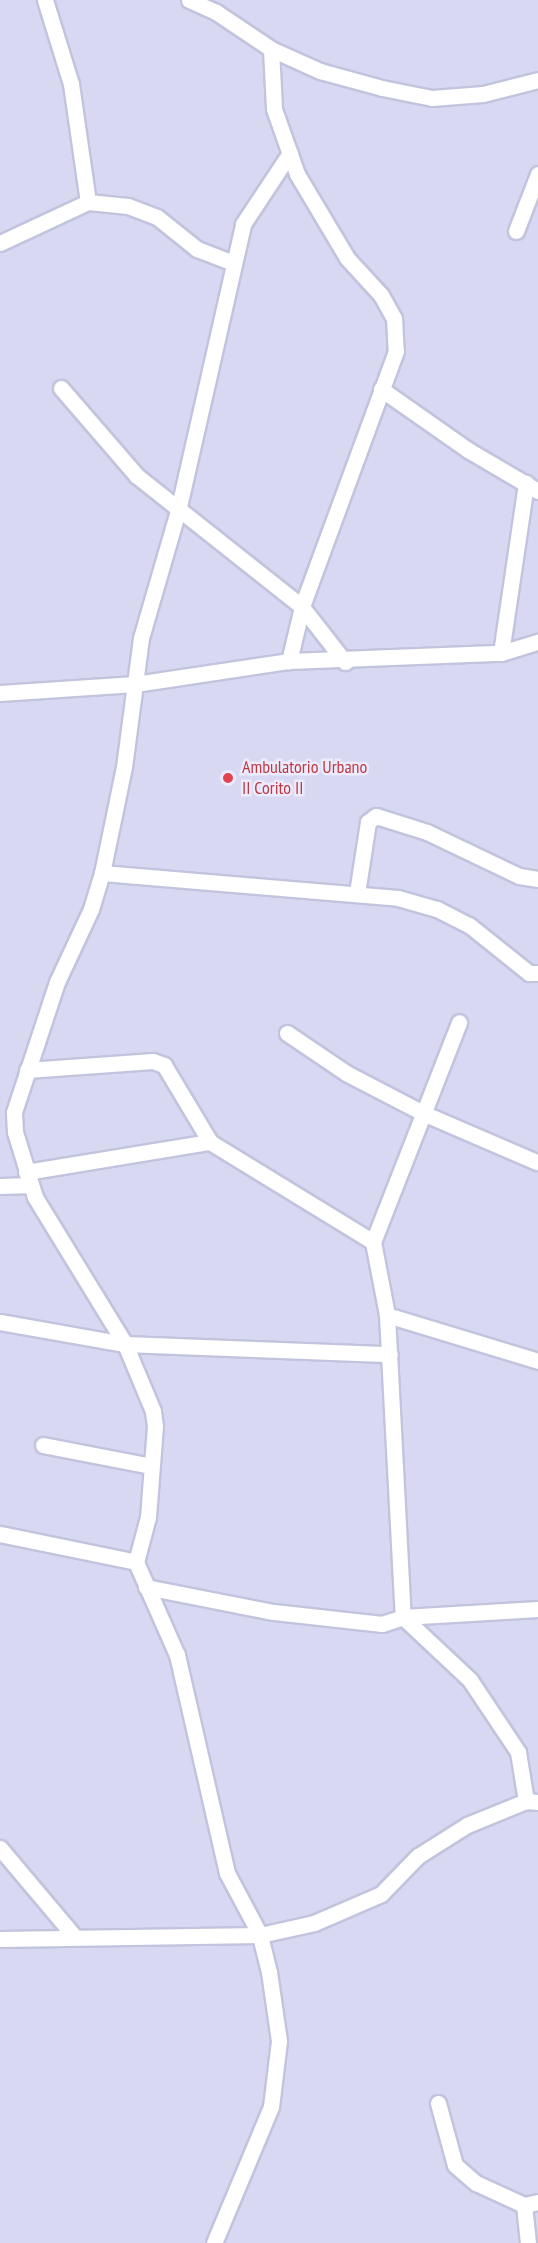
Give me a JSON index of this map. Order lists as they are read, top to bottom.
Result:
{
  "places": ["Ambulatorio Urbano II Corito II"]
}
